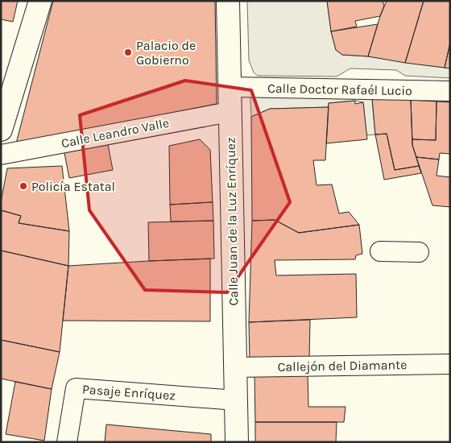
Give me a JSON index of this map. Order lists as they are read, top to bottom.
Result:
{
  "streets": {
    "main road": ["Calle Juan de la Luz Enríquez"],
    "street": [
      "Calle Doctor Rafaél Lucio",
      "Calle Leandro Valle",
      "Callejón del Diamante",
      "Pasaje Enríquez"
    ]
  },
  "crossings": [
    ["Calle Doctor Rafaél Lucio", "Calle Juan de la Luz Enríquez"],
    ["Calle Leandro Valle", "Calle Juan de la Luz Enríquez"],
    ["Calle Juan de la Luz Enríquez", "Callejón del Diamante"],
    ["Calle Juan de la Luz Enríquez", "Pasaje Enríquez"]
  ],
  "places": ["Palacio de Gobierno", "Policía Estatal"]
}
